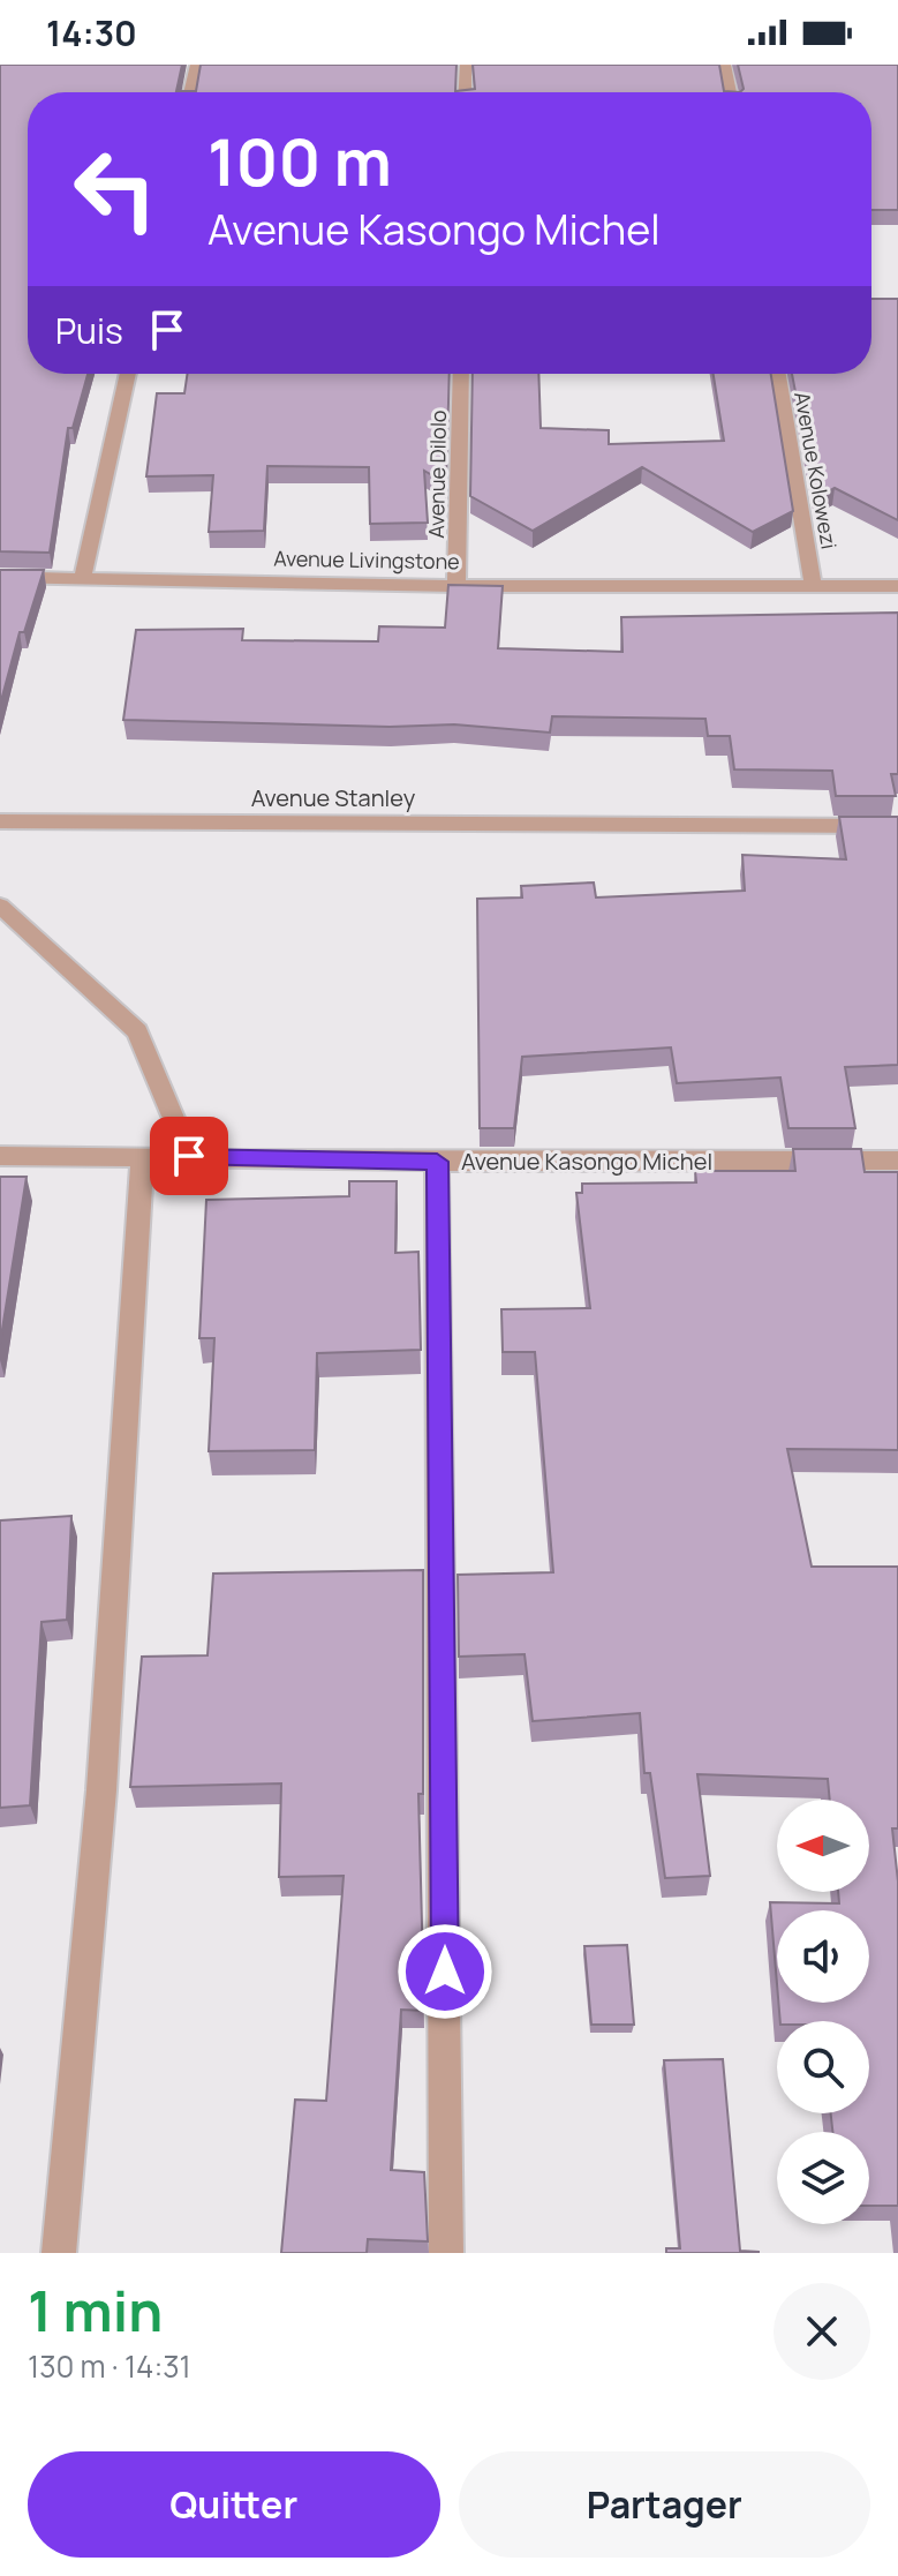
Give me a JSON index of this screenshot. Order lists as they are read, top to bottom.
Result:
{
  "streets": {
    "street": [
      "Avenue Kolowezi",
      "Avenue Dilolo",
      "Avenue Livingstone",
      "Avenue Stanley",
      "Avenue Kasongo Michel"
    ]
  },
  "crossings": [
    ["Avenue Kolowezi", "Avenue Livingstone"],
    ["Avenue Dilolo", "Avenue Livingstone"]
  ],
  "north": "left",
  "page": {
    "status": "14:30",
    "turn": ["100 m", "Avenue Kasongo Michel"],
    "then": "Puis",
    "heading": ["1 min", "130 m · 14:31"],
    "buttons": ["Quitter", "Partager"]
  }
}
